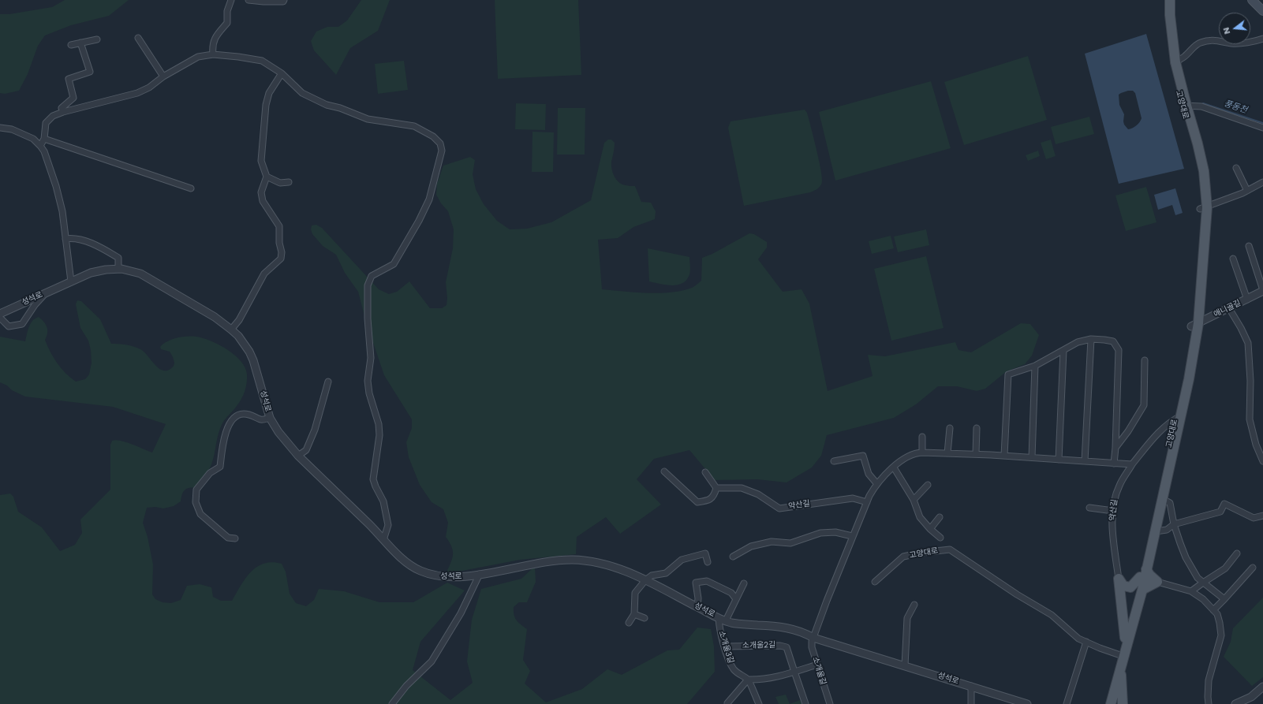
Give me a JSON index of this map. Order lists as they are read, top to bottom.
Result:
{
  "streets": {
    "main road": ["고양대로"],
    "street": [
      "성석로",
      "애니골길",
      "약산길",
      "소개울2길",
      "소개울3길",
      "소개울길"
    ]
  },
  "crossings": [
    ["고양대로", "애니골길"],
    ["고양대로", "약산길"],
    ["성석로", "소개울3길"],
    ["성석로", "소개울길"],
    ["소개울2길", "소개울3길"]
  ],
  "water": ["풍동천"],
  "north": "left"
}
